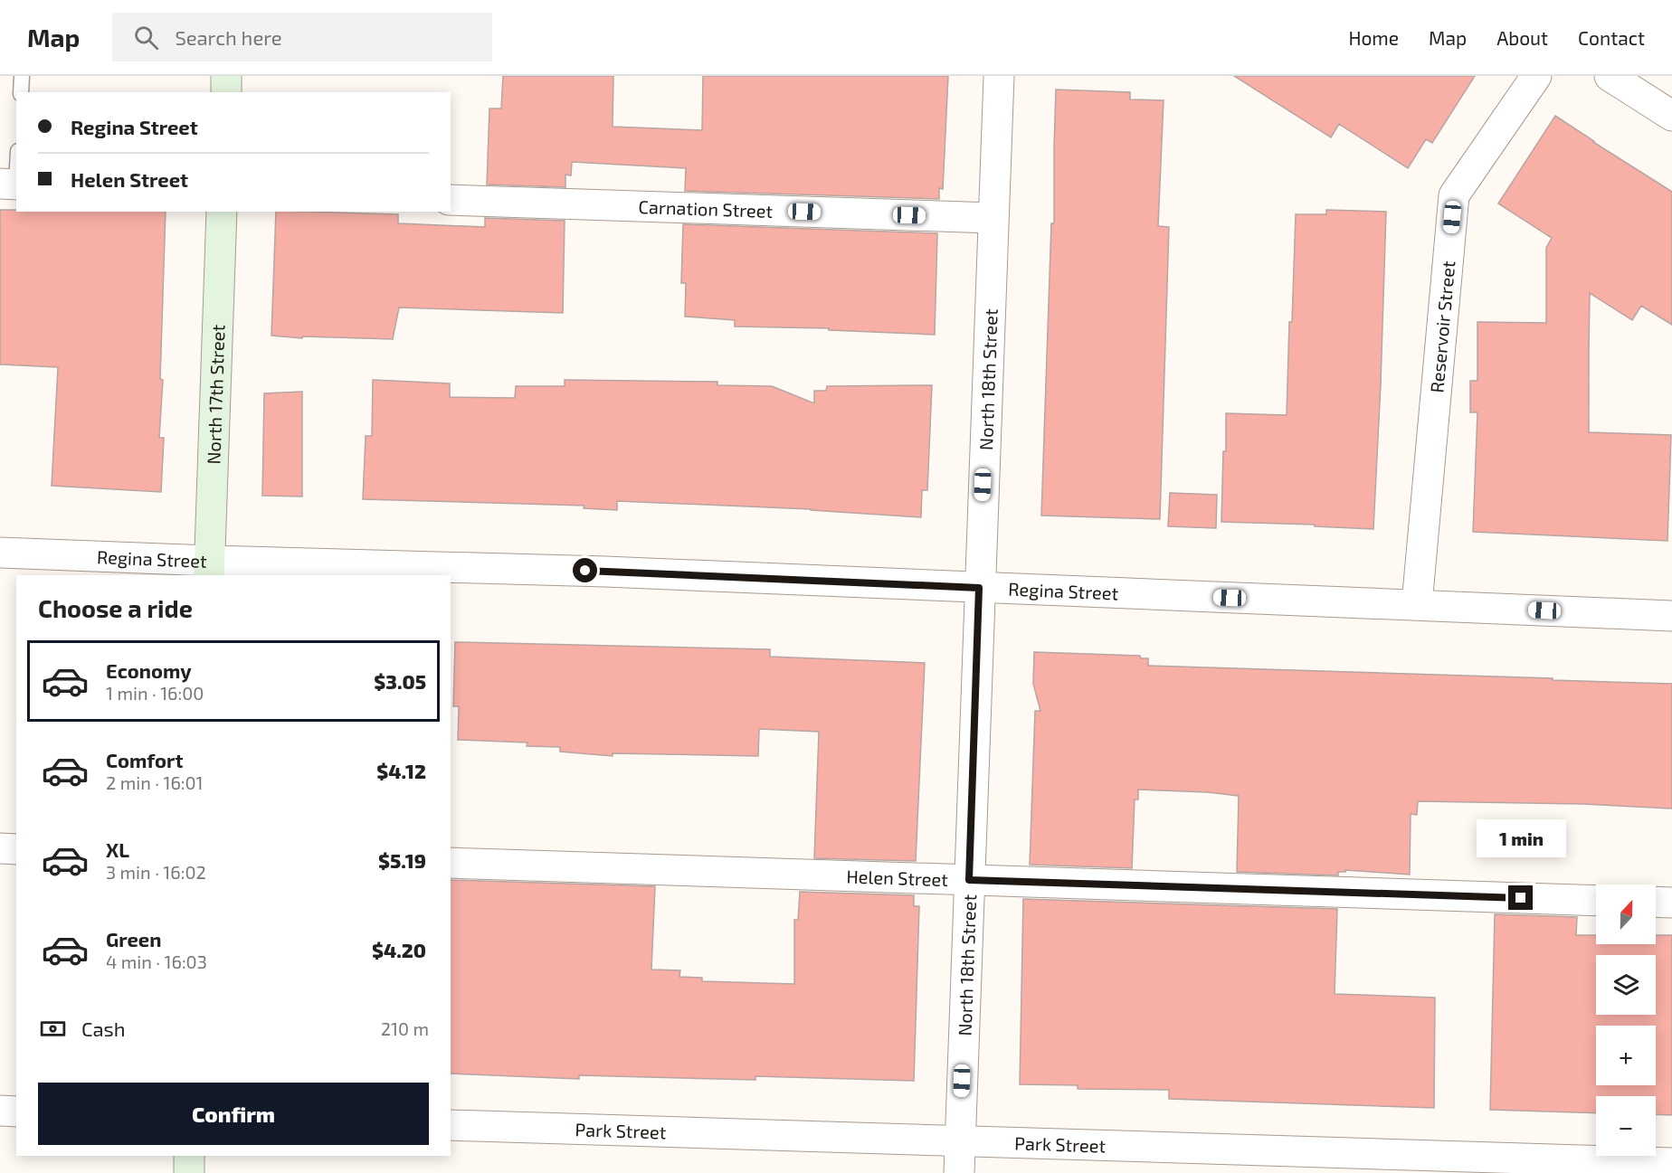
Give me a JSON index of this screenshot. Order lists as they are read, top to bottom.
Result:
{
  "streets": {
    "main road": ["North 17th Street"],
    "street": [
      "Carnation Street",
      "Reservoir Street",
      "North 18th Street",
      "Regina Street",
      "Helen Street",
      "Park Street"
    ]
  },
  "crossings": [
    ["Carnation Street", "North 18th Street"],
    ["Reservoir Street", "Regina Street"],
    ["North 18th Street", "Regina Street"],
    ["North 18th Street", "Helen Street"],
    ["North 18th Street", "Park Street"],
    ["North 17th Street", "Regina Street"]
  ],
  "north": "top",
  "page": {
    "header": "Map",
    "search": "Search here",
    "nav": [
      "Home",
      "Map",
      "About",
      "Contact"
    ],
    "banner": ["Regina Street", "Helen Street"],
    "heading": "Choose a ride",
    "list": [
      {
        "name": "Economy",
        "note": "1 min · 16:00",
        "value": "$3.05"
      },
      {
        "name": "Comfort",
        "note": "2 min · 16:01",
        "value": "$4.12"
      },
      {
        "name": "XL",
        "note": "3 min · 16:02",
        "value": "$5.19"
      },
      {
        "name": "Green",
        "note": "4 min · 16:03",
        "value": "$4.20"
      }
    ],
    "bubble": "1 min",
    "map_buttons": ["+", "−"],
    "pay": ["Cash", "210 m"],
    "buttons": "Confirm"
  }
}
